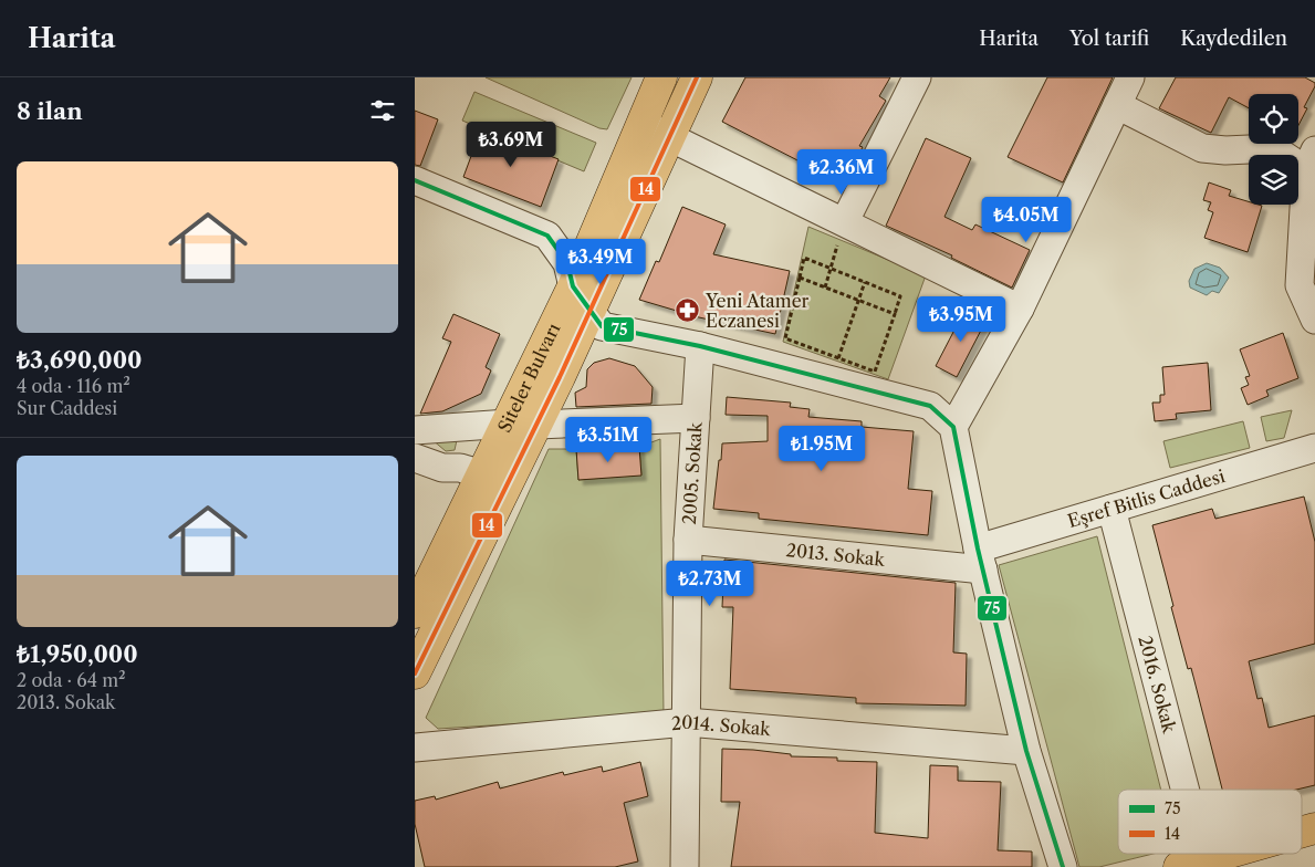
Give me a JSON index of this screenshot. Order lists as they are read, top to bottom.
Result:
{
  "streets": {
    "main road": ["Siteler Bulvarı"],
    "street": [
      "2005. Sokak",
      "Eşref Bitlis Caddesi",
      "2013. Sokak",
      "2016. Sokak",
      "2014. Sokak"
    ]
  },
  "crossings": [
    ["2005. Sokak", "2013. Sokak"],
    ["2005. Sokak", "2014. Sokak"],
    ["Eşref Bitlis Caddesi", "2013. Sokak"],
    ["Eşref Bitlis Caddesi", "2016. Sokak"]
  ],
  "places": {
    "pharmacy": ["Yeni Atamer Eczanesi"]
  },
  "lines": ["transit line 14", "transit line 75"],
  "legend": ["75", "14"],
  "page": {
    "header": "Harita",
    "nav": ["Harita", "Yol tarifi", "Kaydedilen"],
    "heading": "8 ilan",
    "price": [
      "₺3.69M",
      "₺2.36M",
      "₺4.05M",
      "₺3.49M",
      "₺3.95M",
      "₺3.51M",
      "₺1.95M",
      "₺2.73M"
    ],
    "list": [
      {
        "name": "₺3,690,000",
        "note": "4 oda · 116 m² · Sur Caddesi"
      },
      {
        "name": "₺1,950,000",
        "note": "2 oda · 64 m² · 2013. Sokak"
      }
    ]
  }
}
